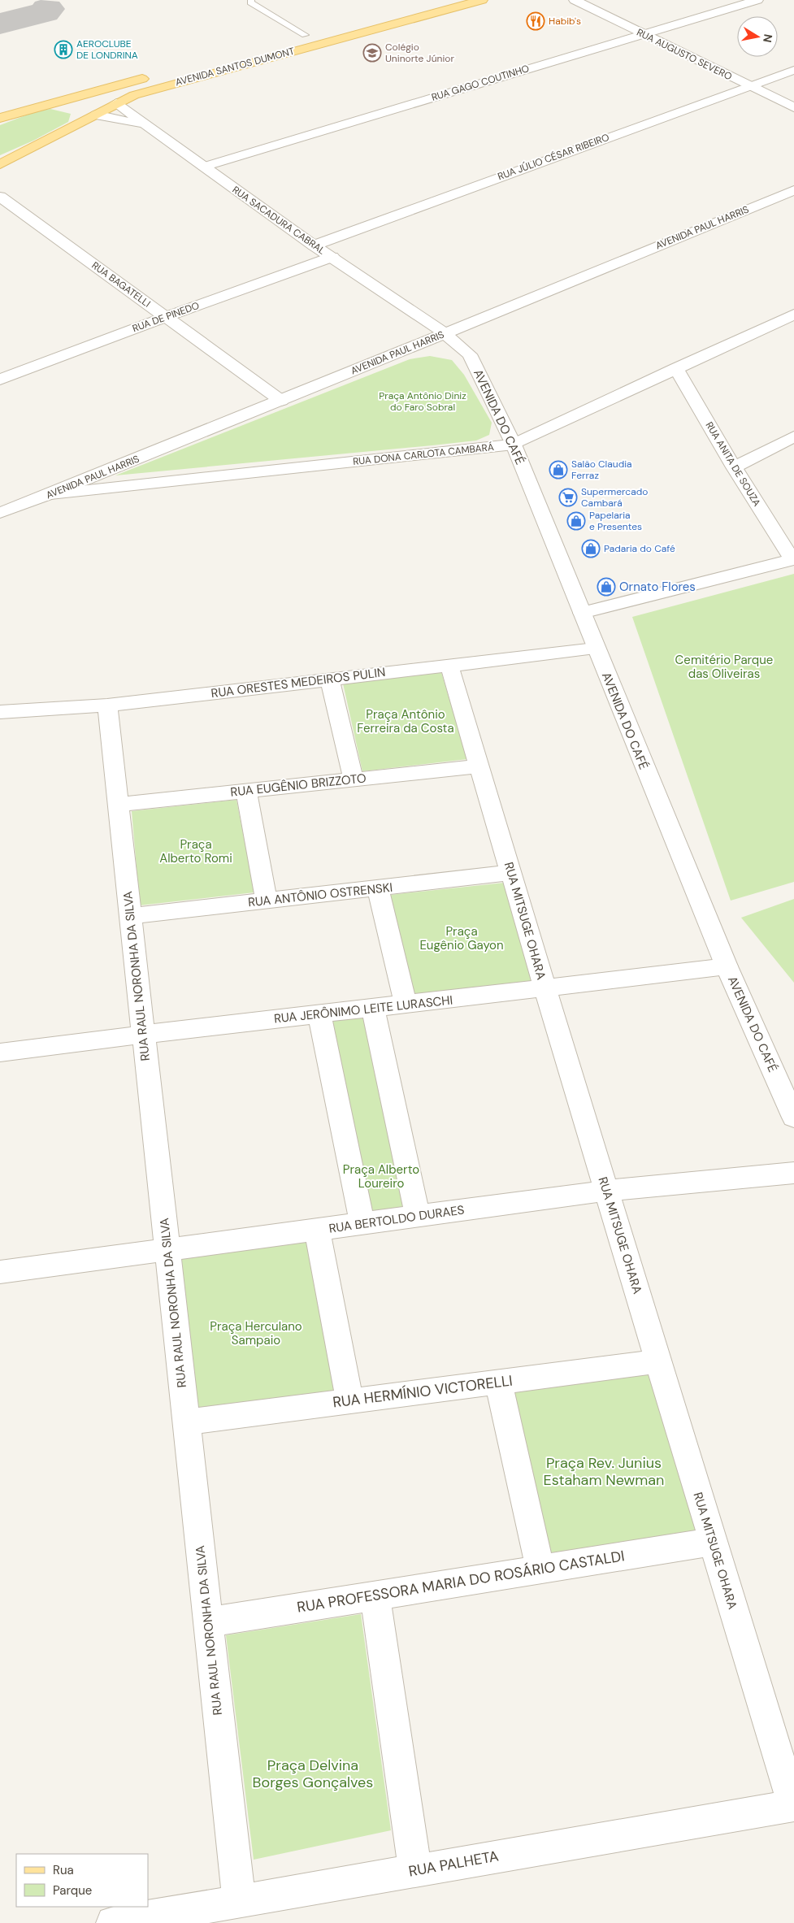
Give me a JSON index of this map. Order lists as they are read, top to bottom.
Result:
{
  "streets": {
    "main road": ["AVENIDA SANTOS DUMONT"],
    "street": [
      "RUA AUGUSTO SEVERO",
      "RUA GAGO COUTINHO",
      "RUA JÚLIO CÉSAR RIBEIRO",
      "RUA SACADURA CABRAL",
      "AVENIDA PAUL HARRIS",
      "RUA BAGATELLI",
      "RUA DE PINEDO",
      "AVENIDA DO CAFÉ",
      "RUA DONA CARLOTA CAMBARÁ",
      "RUA ANITA DE SOUZA",
      "RUA ORESTES MEDEIROS PULIN",
      "RUA EUGÊNIO BRIZZOTO",
      "RUA ANTÔNIO OSTRENSKI",
      "RUA MITSUGE OHARA",
      "RUA RAUL NORONHA DA SILVA",
      "RUA JERÔNIMO LEITE LURASCHI",
      "RUA BERTOLDO DURAES",
      "RUA HERMÍNIO VICTORELLI",
      "RUA PROFESSORA MARIA DO ROSÁRIO CASTALDI",
      "RUA PALHETA"
    ]
  },
  "crossings": [
    ["RUA AUGUSTO SEVERO", "RUA GAGO COUTINHO"],
    ["RUA AUGUSTO SEVERO", "RUA JÚLIO CÉSAR RIBEIRO"],
    ["AVENIDA SANTOS DUMONT", "RUA SACADURA CABRAL"],
    ["RUA GAGO COUTINHO", "RUA SACADURA CABRAL"],
    ["RUA JÚLIO CÉSAR RIBEIRO", "RUA SACADURA CABRAL"],
    ["RUA SACADURA CABRAL", "AVENIDA PAUL HARRIS"],
    ["RUA SACADURA CABRAL", "RUA DE PINEDO"],
    ["RUA SACADURA CABRAL", "AVENIDA DO CAFÉ"],
    ["AVENIDA PAUL HARRIS", "RUA BAGATELLI"],
    ["AVENIDA PAUL HARRIS", "AVENIDA DO CAFÉ"],
    ["AVENIDA PAUL HARRIS", "RUA DONA CARLOTA CAMBARÁ"],
    ["RUA BAGATELLI", "RUA DE PINEDO"],
    ["AVENIDA DO CAFÉ", "RUA DONA CARLOTA CAMBARÁ"],
    ["AVENIDA DO CAFÉ", "RUA ORESTES MEDEIROS PULIN"],
    ["AVENIDA DO CAFÉ", "RUA JERÔNIMO LEITE LURASCHI"],
    ["RUA DONA CARLOTA CAMBARÁ", "RUA ANITA DE SOUZA"],
    ["RUA ORESTES MEDEIROS PULIN", "RUA MITSUGE OHARA"],
    ["RUA ORESTES MEDEIROS PULIN", "RUA RAUL NORONHA DA SILVA"],
    ["RUA EUGÊNIO BRIZZOTO", "RUA MITSUGE OHARA"],
    ["RUA EUGÊNIO BRIZZOTO", "RUA RAUL NORONHA DA SILVA"],
    ["RUA ANTÔNIO OSTRENSKI", "RUA MITSUGE OHARA"],
    ["RUA ANTÔNIO OSTRENSKI", "RUA RAUL NORONHA DA SILVA"],
    ["RUA MITSUGE OHARA", "RUA JERÔNIMO LEITE LURASCHI"],
    ["RUA MITSUGE OHARA", "RUA BERTOLDO DURAES"],
    ["RUA MITSUGE OHARA", "RUA HERMÍNIO VICTORELLI"],
    ["RUA MITSUGE OHARA", "RUA PROFESSORA MARIA DO ROSÁRIO CASTALDI"],
    ["RUA MITSUGE OHARA", "RUA PALHETA"],
    ["RUA RAUL NORONHA DA SILVA", "RUA JERÔNIMO LEITE LURASCHI"],
    ["RUA RAUL NORONHA DA SILVA", "RUA BERTOLDO DURAES"],
    ["RUA RAUL NORONHA DA SILVA", "RUA HERMÍNIO VICTORELLI"],
    ["RUA RAUL NORONHA DA SILVA", "RUA PROFESSORA MARIA DO ROSÁRIO CASTALDI"],
    ["RUA RAUL NORONHA DA SILVA", "RUA PALHETA"]
  ],
  "parks": [
    "Praça Antônio Diniz do Faro Sobral",
    "Cemitério Parque das Oliveiras",
    "Praça Antônio Ferreira da Costa",
    "Praça Alberto Romi",
    "Praça Eugênio Gayon",
    "Praça Alberto Loureiro",
    "Praça Herculano Sampaio",
    "Praça Rev. Junius Estaham Newman",
    "Praça Delvina Borges Gonçalves"
  ],
  "places": {
    "restaurant": ["Habib's"],
    "building": ["AEROCLUBE DE LONDRINA"],
    "school or university": ["Colégio Uninorte Júnior"],
    "shop": [
      "Salão Claudia Ferraz",
      "Papelaria e Presentes",
      "Padaria do Café",
      "Ornato Flores"
    ],
    "supermarket": ["Supermercado Cambará"]
  },
  "legend": ["Rua", "Parque"],
  "north": "right"
}
